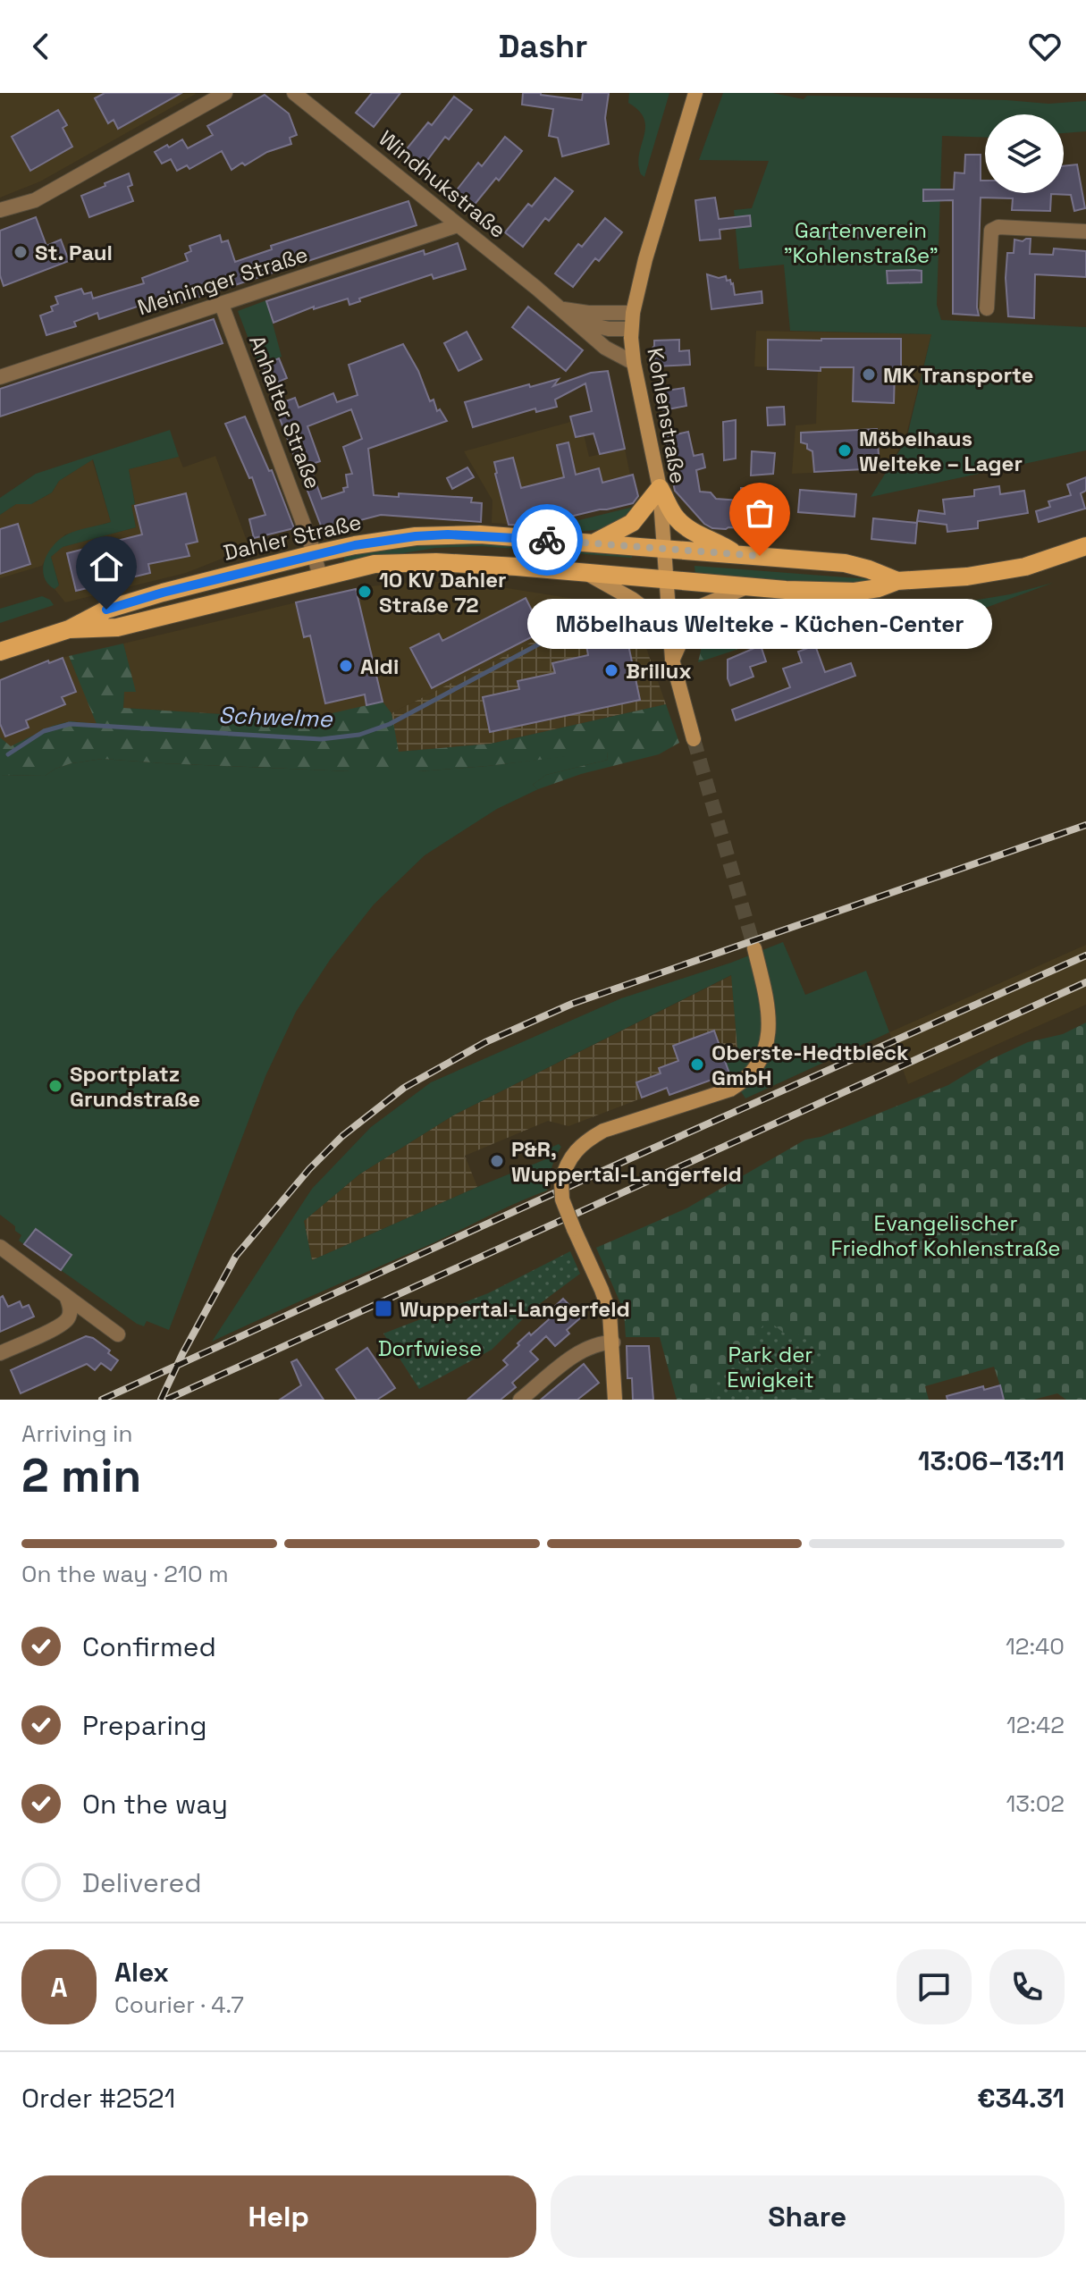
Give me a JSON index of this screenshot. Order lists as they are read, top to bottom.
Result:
{
  "streets": {
    "main road": ["Dahler Straße"],
    "street": [
      "Windhukstraße",
      "Meininger Straße",
      "Anhalter Straße",
      "Kohlenstraße"
    ]
  },
  "crossings": [
    ["Windhukstraße", "Meininger Straße"],
    ["Windhukstraße", "Kohlenstraße"],
    ["Meininger Straße", "Anhalter Straße"],
    ["Anhalter Straße", "Dahler Straße"],
    ["Kohlenstraße", "Dahler Straße"]
  ],
  "water": ["Schwelme"],
  "parks": [
    "Gartenverein \"Kohlenstraße\"",
    "Evangelischer Friedhof Kohlenstraße",
    "Dorfwiese",
    "Park der Ewigkeit"
  ],
  "places": {
    "other": [
      "St. Paul",
      "MK Transporte",
      "Möbelhaus Welteke – Lager",
      "Möbelhaus Welteke - Küchen-Center",
      "10 KV Dahler Straße 72",
      "Aldi",
      "Brillux",
      "Oberste-Hedtbleck GmbH",
      "Sportplatz Grundstraße",
      "P&R, Wuppertal-Langerfeld"
    ],
    "transit": ["Wuppertal-Langerfeld"]
  },
  "page": {
    "header": "Dashr",
    "bubble": "Möbelhaus Welteke - Küchen-Center",
    "heading": ["2 min", "Arriving in", "13:06–13:11"],
    "panel": [
      "Alex",
      "Courier · 4.7",
      "Order #2521",
      "€34.31"
    ],
    "bar": "On the way · 210 m",
    "list": [
      ["Confirmed", "12:40"],
      ["Preparing", "12:42"],
      ["On the way", "13:02"],
      "Delivered"
    ],
    "round": "A",
    "buttons": ["Help", "Share"]
  }
}
